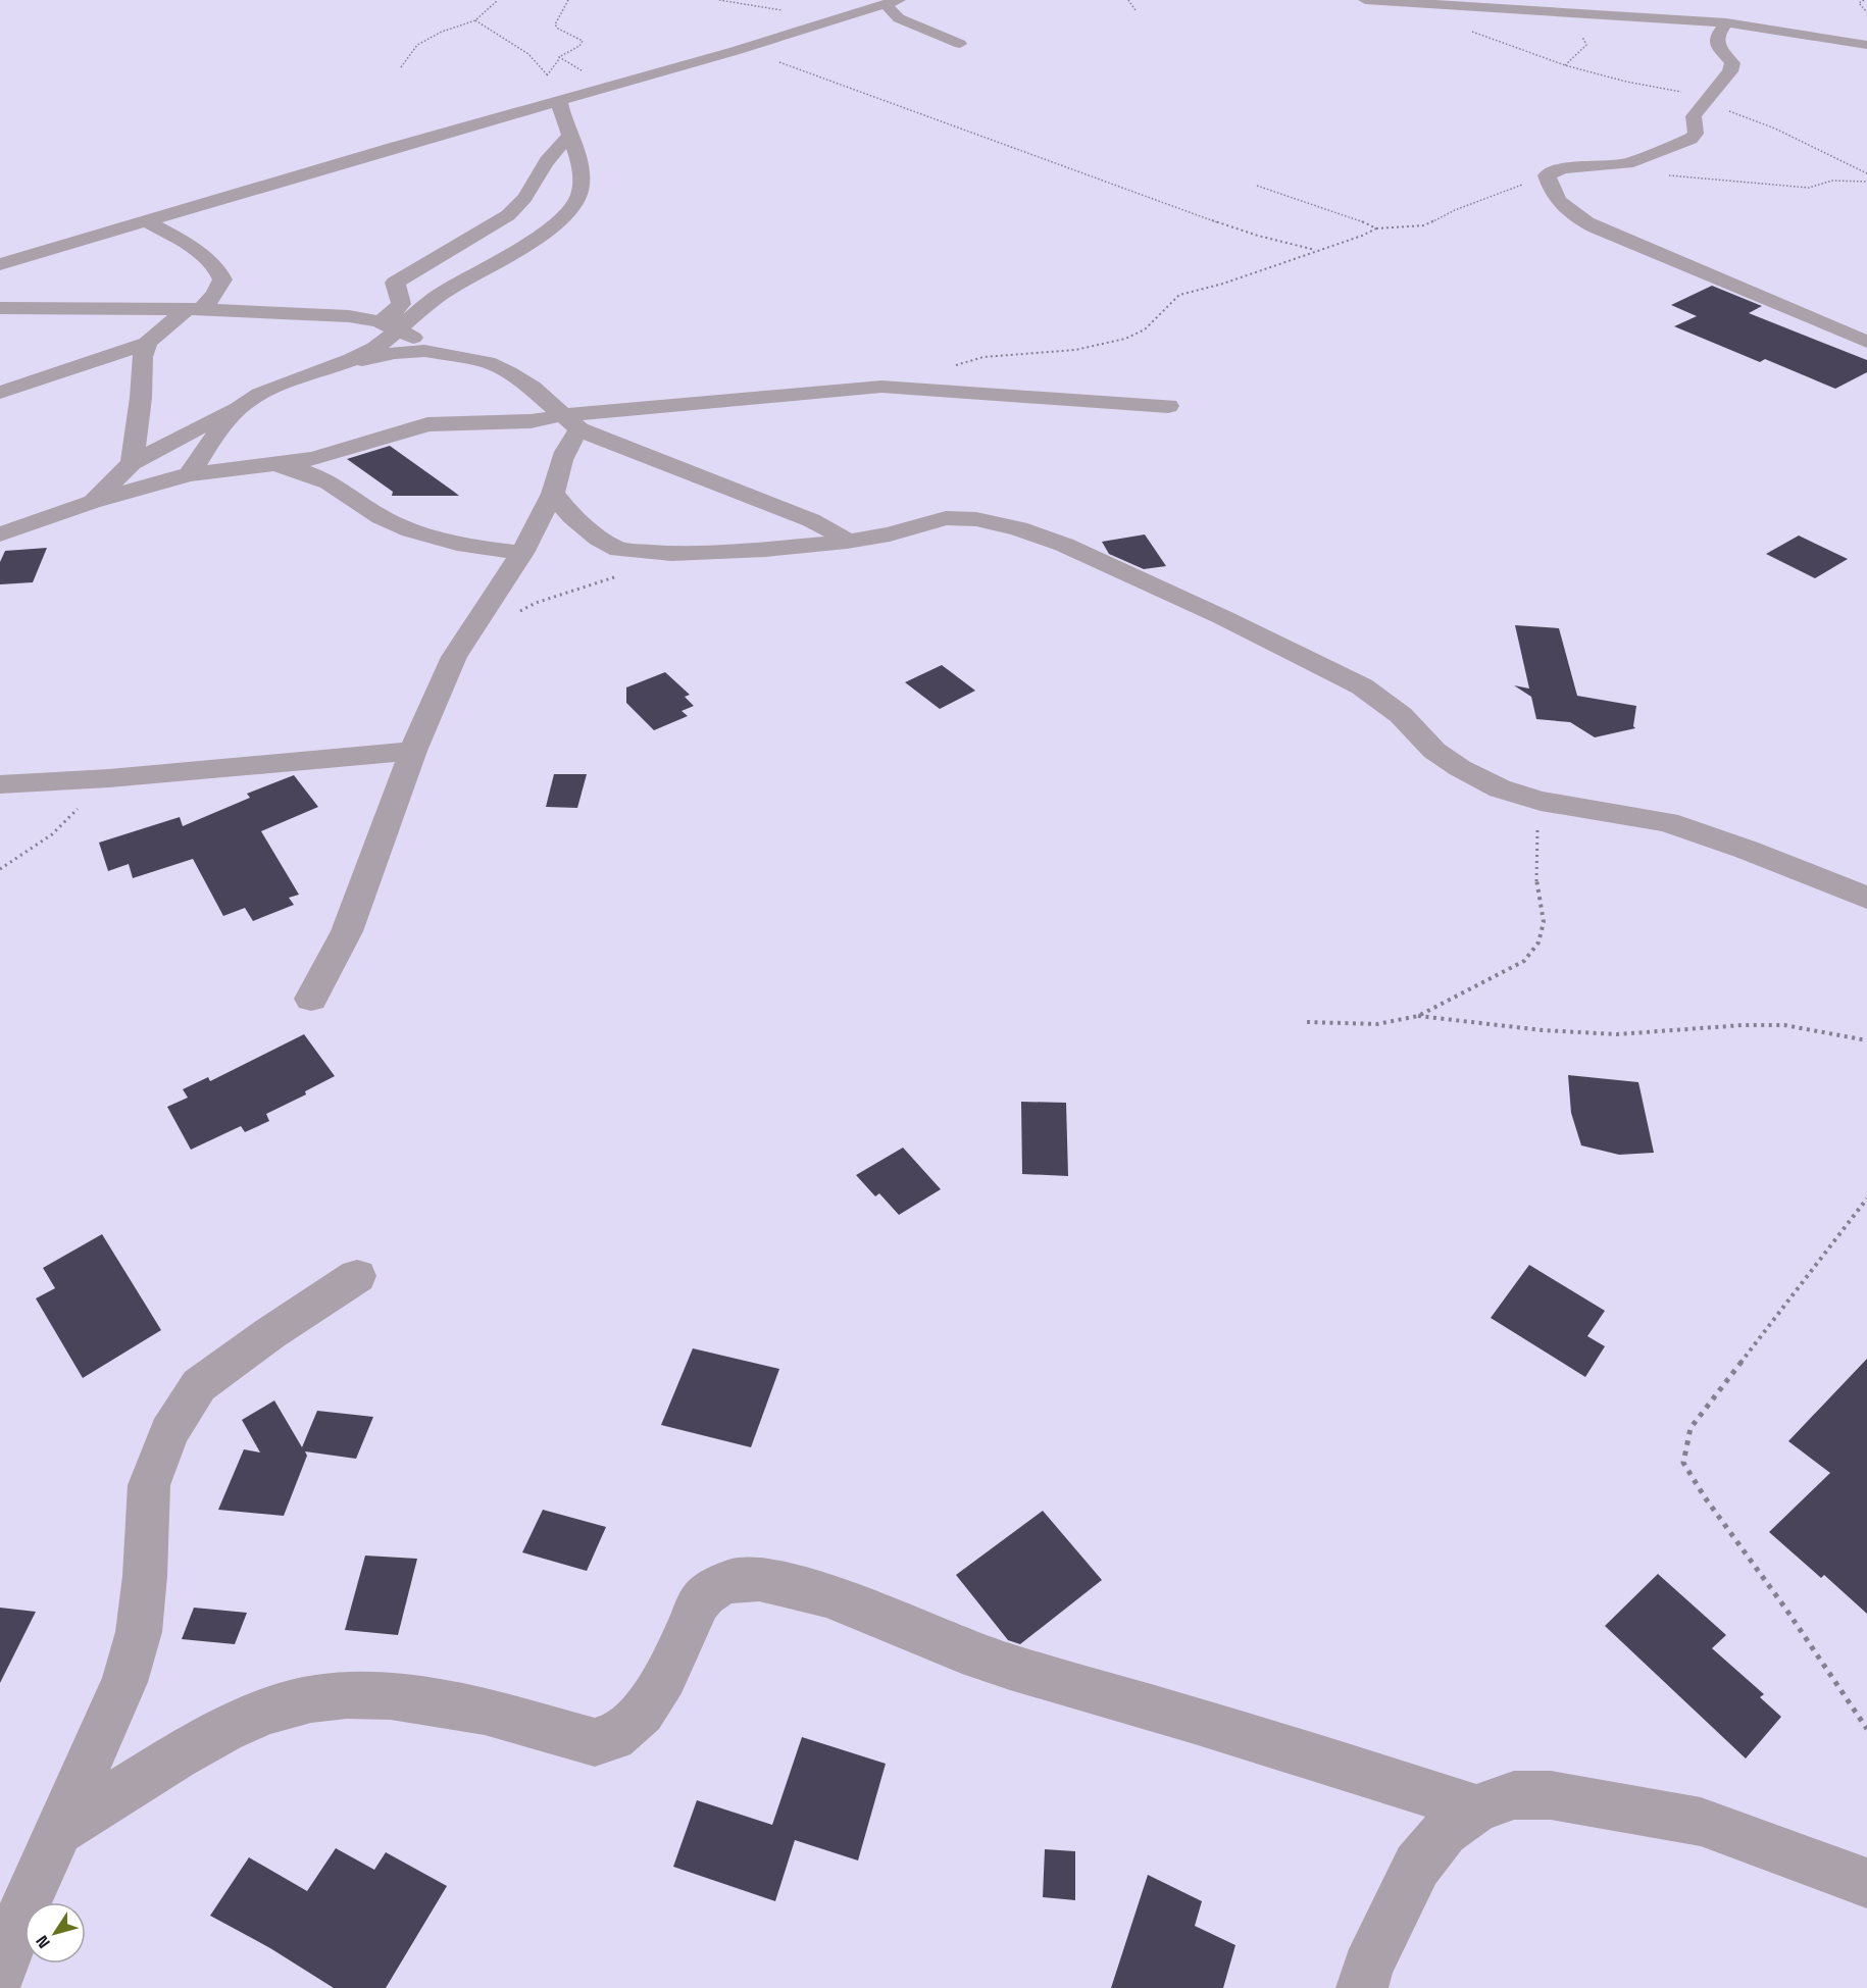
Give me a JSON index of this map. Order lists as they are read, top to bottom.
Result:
{
  "north": "bottom left"
}
